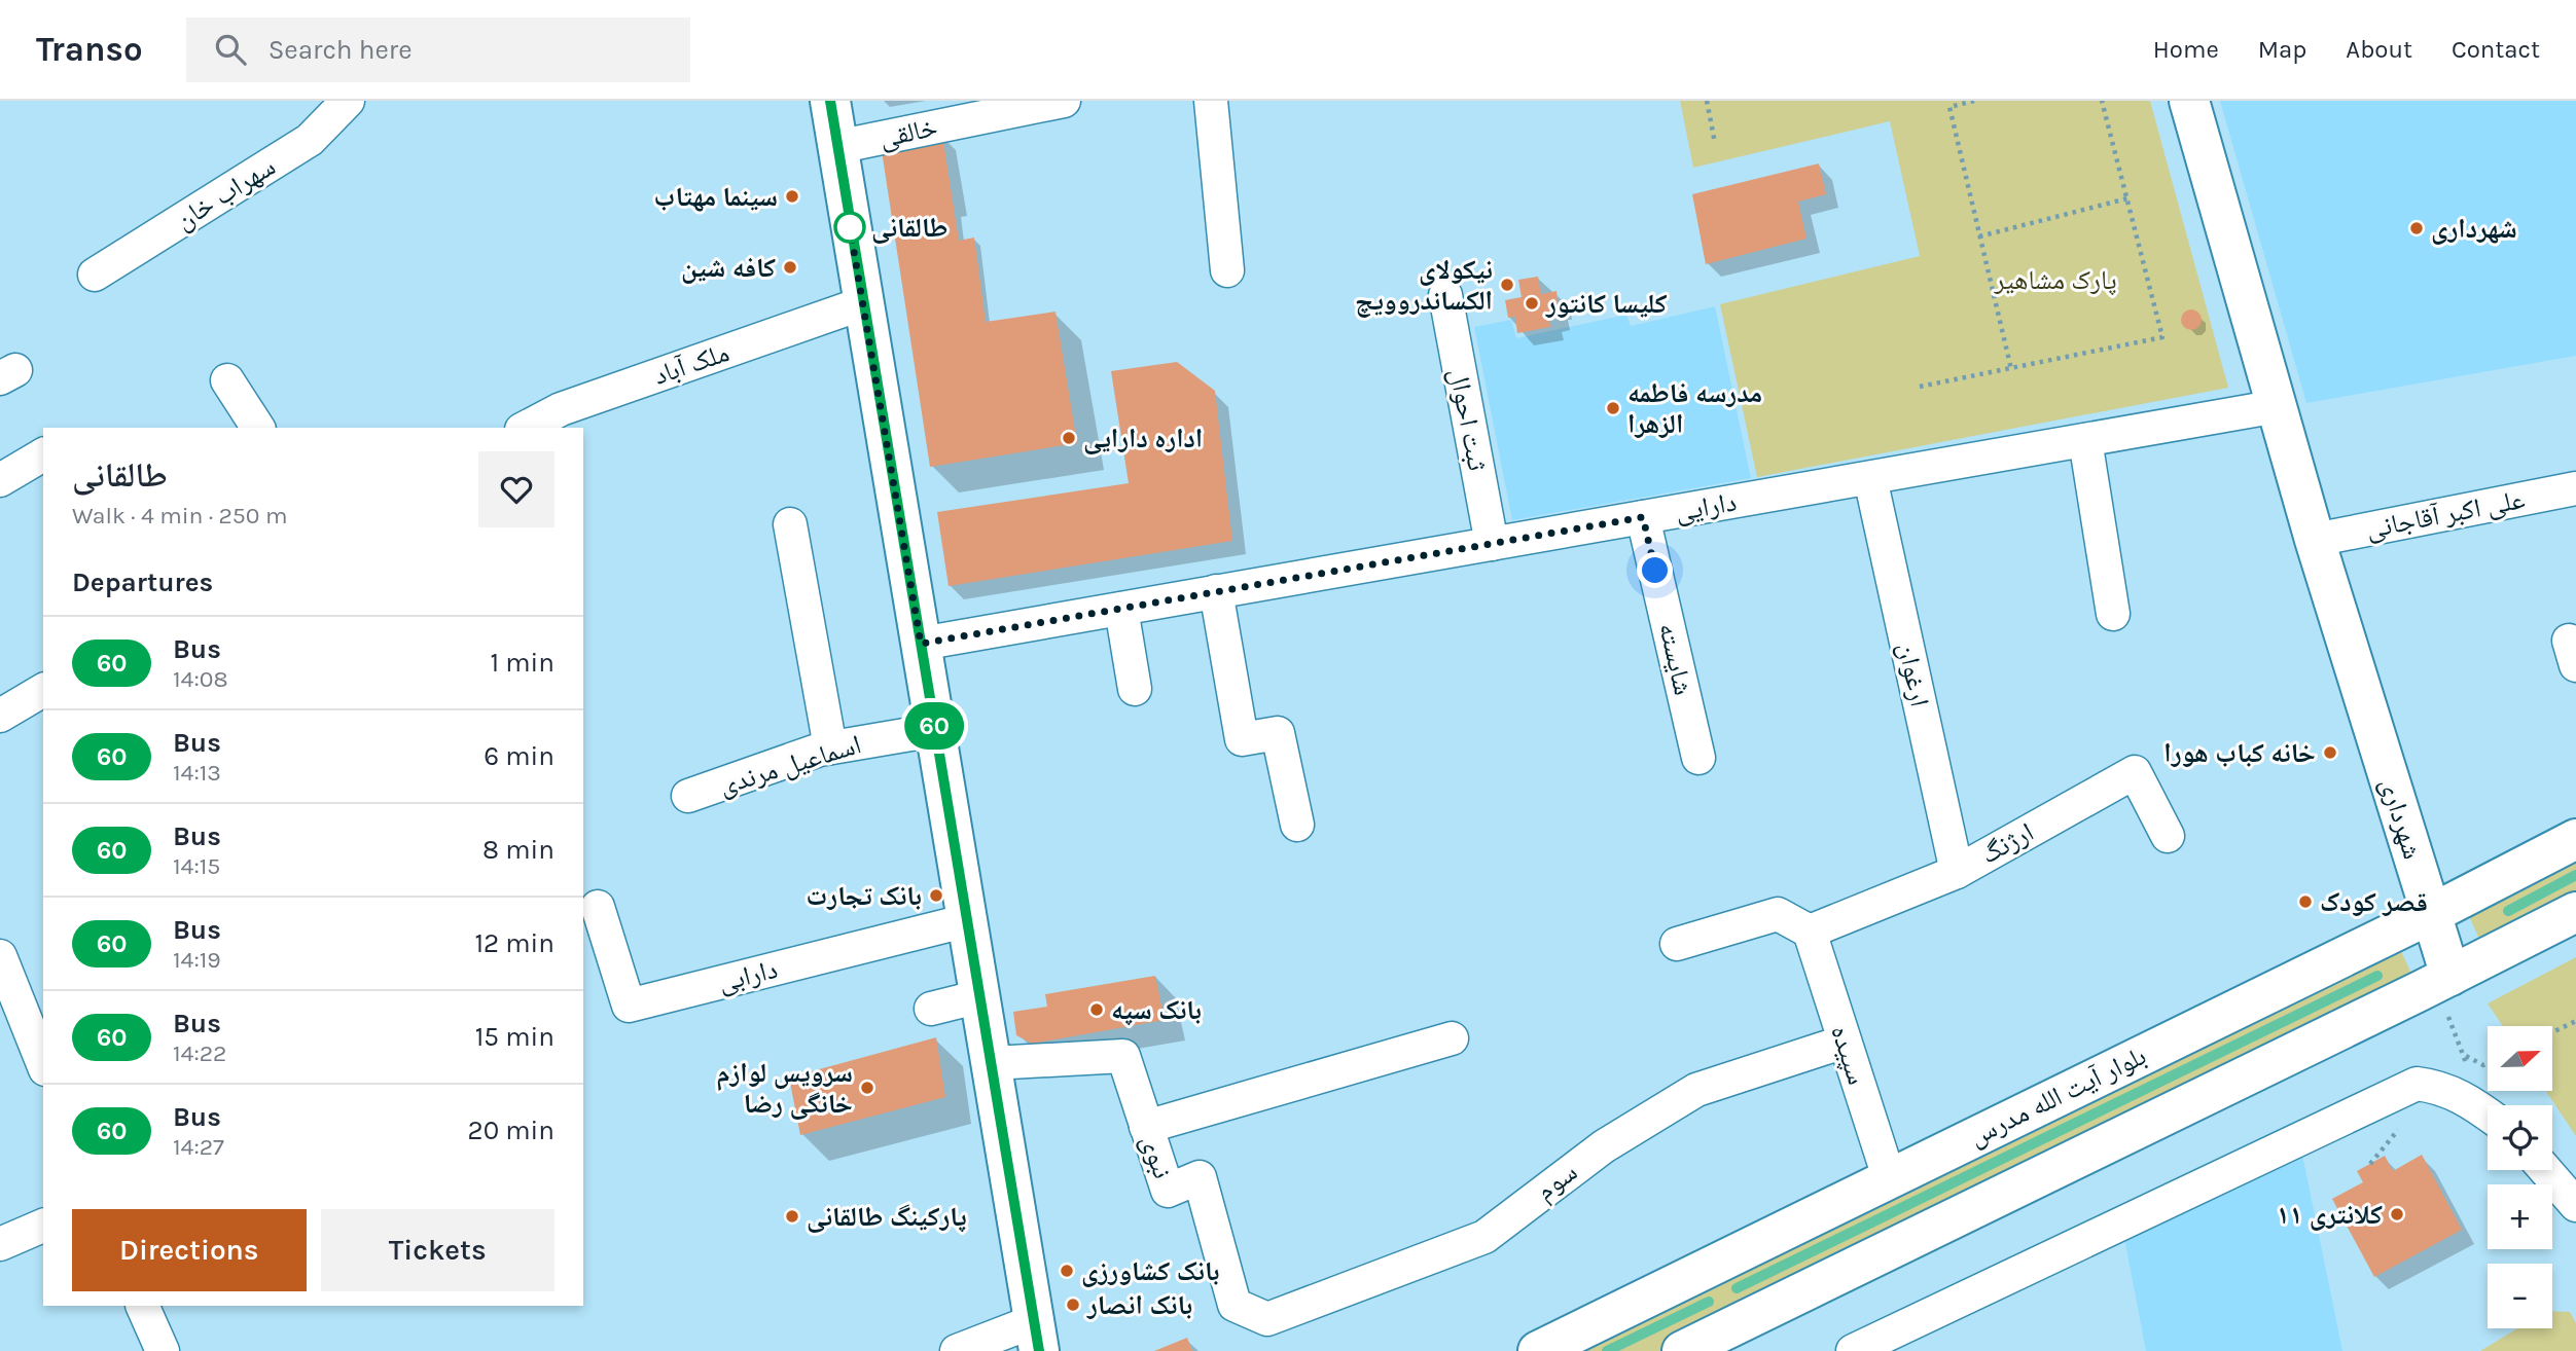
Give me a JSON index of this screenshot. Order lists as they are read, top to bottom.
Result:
{
  "streets": {
    "main road": ["شهرداری", "بلوار آیت الله مدرس"],
    "street": [
      "خالقی",
      "سهراب خان",
      "ملک آباد",
      "ثبت احوال",
      "دارایی",
      "علی اکبر آقاجانی",
      "شایسته",
      "ارغوان",
      "اسماعیل مرندی",
      "ارژنگ",
      "دارابی",
      "سپیده",
      "نبوی",
      "سوم"
    ]
  },
  "crossings": [
    ["ثبت احوال", "دارایی"],
    ["دارایی", "شایسته"],
    ["دارایی", "ارغوان"],
    ["دارایی", "شهرداری"],
    ["علی اکبر آقاجانی", "شهرداری"],
    ["ارغوان", "ارژنگ"],
    ["شهرداری", "بلوار آیت الله مدرس"],
    ["ارژنگ", "سپیده"],
    ["سپیده", "بلوار آیت الله مدرس"],
    ["سپیده", "سوم"],
    ["نبوی", "سوم"]
  ],
  "parks": ["پارک مشاهیر"],
  "places": [
    "سینما مهتاب",
    "طالقانی",
    "شهرداری",
    "کافه شین",
    "نیکولای الکساندروویچ",
    "کلیسا کانتور",
    "مدرسه فاطمه الزهرا",
    "اداره دارایی",
    "خانه کباب هورا",
    "بانک تجارت",
    "قصر کودک",
    "بانک سپه",
    "سرویس لوازم خانگی رضا",
    "کلانتری ۱۱",
    "پارکینگ طالقانی",
    "بانک کشاورزی",
    "بانک انصار"
  ],
  "lines": ["bus line 60"],
  "north": "right",
  "page": {
    "header": "Transo",
    "search": "Search here",
    "nav": [
      "Home",
      "Map",
      "About",
      "Contact"
    ],
    "on_map": "60",
    "heading": [
      ["طالقانی", "Walk · 4 min · 250 m"],
      "Departures"
    ],
    "list": [
      {
        "mark": "60",
        "name": "Bus",
        "note": "14:08",
        "value": "1 min"
      },
      {
        "mark": "60",
        "name": "Bus",
        "note": "14:13",
        "value": "6 min"
      },
      {
        "mark": "60",
        "name": "Bus",
        "note": "14:15",
        "value": "8 min"
      },
      {
        "mark": "60",
        "name": "Bus",
        "note": "14:19",
        "value": "12 min"
      },
      {
        "mark": "60",
        "name": "Bus",
        "note": "14:22",
        "value": "15 min"
      },
      {
        "mark": "60",
        "name": "Bus",
        "note": "14:27",
        "value": "20 min"
      }
    ],
    "map_buttons": ["+", "−"],
    "buttons": ["Directions", "Tickets"]
  }
}
